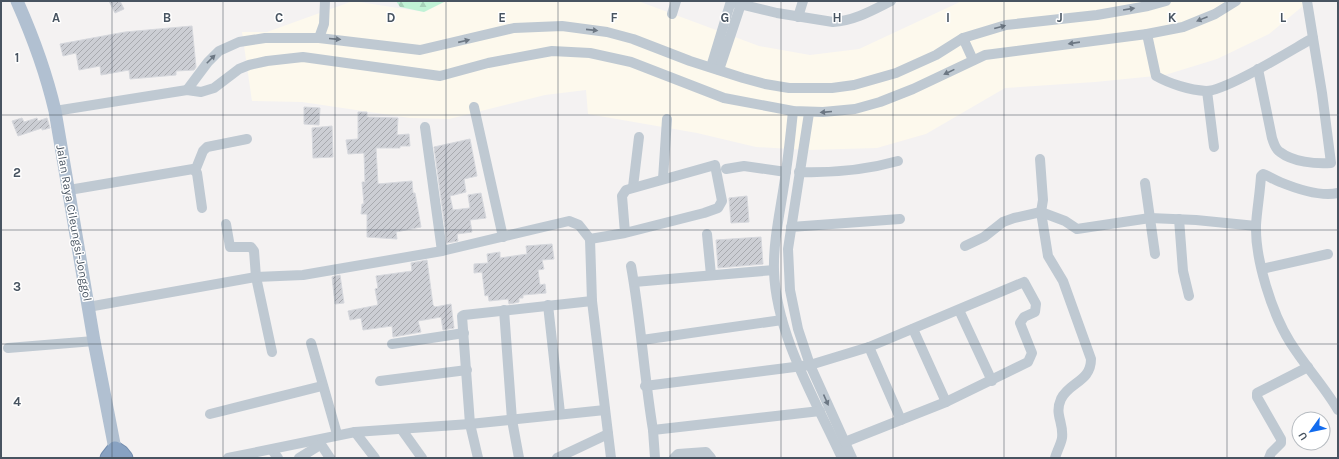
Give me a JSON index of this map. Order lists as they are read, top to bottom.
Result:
{
  "streets": {
    "main road": ["Jalan Raya Cileungsi-Jonggol"]
  },
  "north": "bottom left",
  "grid": {
    "columns": [
      "A",
      "B",
      "C",
      "D",
      "E",
      "F",
      "G",
      "H",
      "I",
      "J",
      "K",
      "L"
    ],
    "rows": [
      "1",
      "2",
      "3",
      "4"
    ]
  }
}
